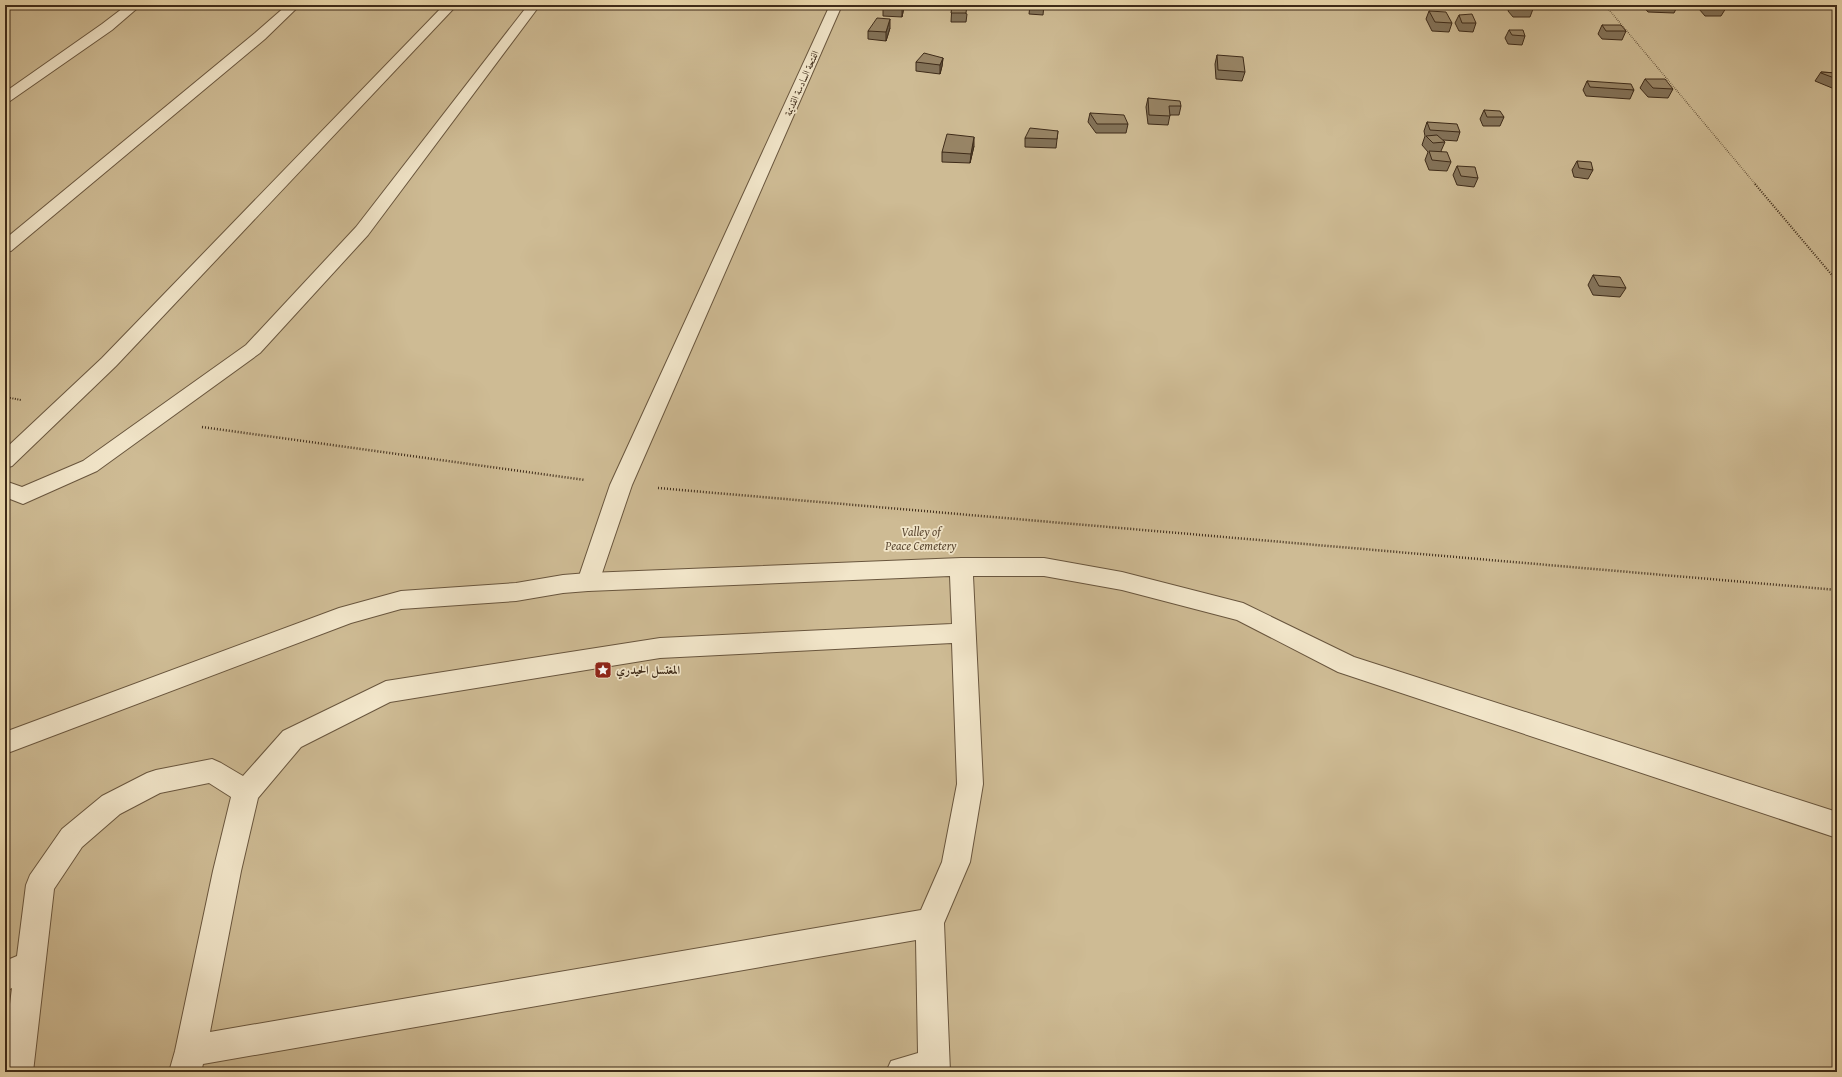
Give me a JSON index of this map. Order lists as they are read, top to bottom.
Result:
{
  "streets": {
    "street": ["الفتحة السادسة القديمة"]
  },
  "parks": ["Valley of Peace Cemetery"],
  "places": {
    "place": ["المغتسل الحيدري"]
  }
}
